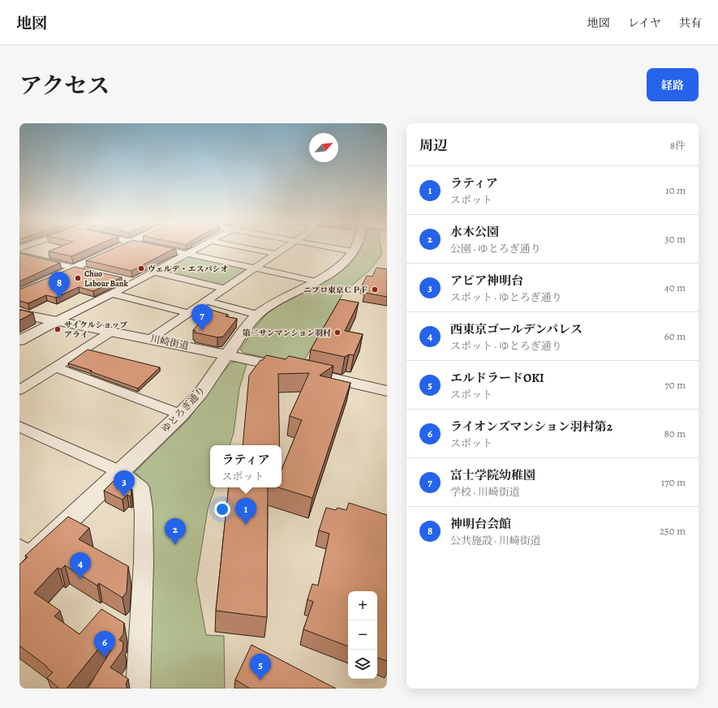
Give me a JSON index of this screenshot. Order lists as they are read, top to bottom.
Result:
{
  "streets": {
    "street": ["川崎街道", "ゆとろぎ通り"]
  },
  "crossings": [
    ["川崎街道", "ゆとろぎ通り"]
  ],
  "places": [
    "ヴェルデ・エスパシオ",
    "Chuo Labour Bank",
    "ニプロ東京ＣＰＦ",
    "サイクルショップ アライ",
    "第二サンマンション羽村"
  ],
  "north": "top right",
  "page": {
    "header": "地図",
    "nav": ["地図", "レイヤ", "共有"],
    "title": "アクセス",
    "buttons": "経路",
    "heading": ["周辺", "8件"],
    "list": [
      {
        "mark": "1",
        "name": "ラティア",
        "note": "スポット",
        "value": "10 m"
      },
      {
        "mark": "2",
        "name": "水木公園",
        "note": "公園 · ゆとろぎ通り",
        "value": "30 m"
      },
      {
        "mark": "3",
        "name": "アピア神明台",
        "note": "スポット · ゆとろぎ通り",
        "value": "40 m"
      },
      {
        "mark": "4",
        "name": "西東京ゴールデンパレス",
        "note": "スポット · ゆとろぎ通り",
        "value": "60 m"
      },
      {
        "mark": "5",
        "name": "エルドラードOKI",
        "note": "スポット",
        "value": "70 m"
      },
      {
        "mark": "6",
        "name": "ライオンズマンション羽村第2",
        "note": "スポット",
        "value": "80 m"
      },
      {
        "mark": "7",
        "name": "富士学院幼稚園",
        "note": "学校 · 川崎街道",
        "value": "170 m"
      },
      {
        "mark": "8",
        "name": "神明台会館",
        "note": "公共施設 · 川崎街道",
        "value": "250 m"
      }
    ],
    "pins": [
      "8",
      "7",
      "3",
      "1",
      "2",
      "4",
      "6",
      "5"
    ],
    "popup": ["ラティア", "スポット"],
    "map_buttons": ["+", "−"]
  }
}
